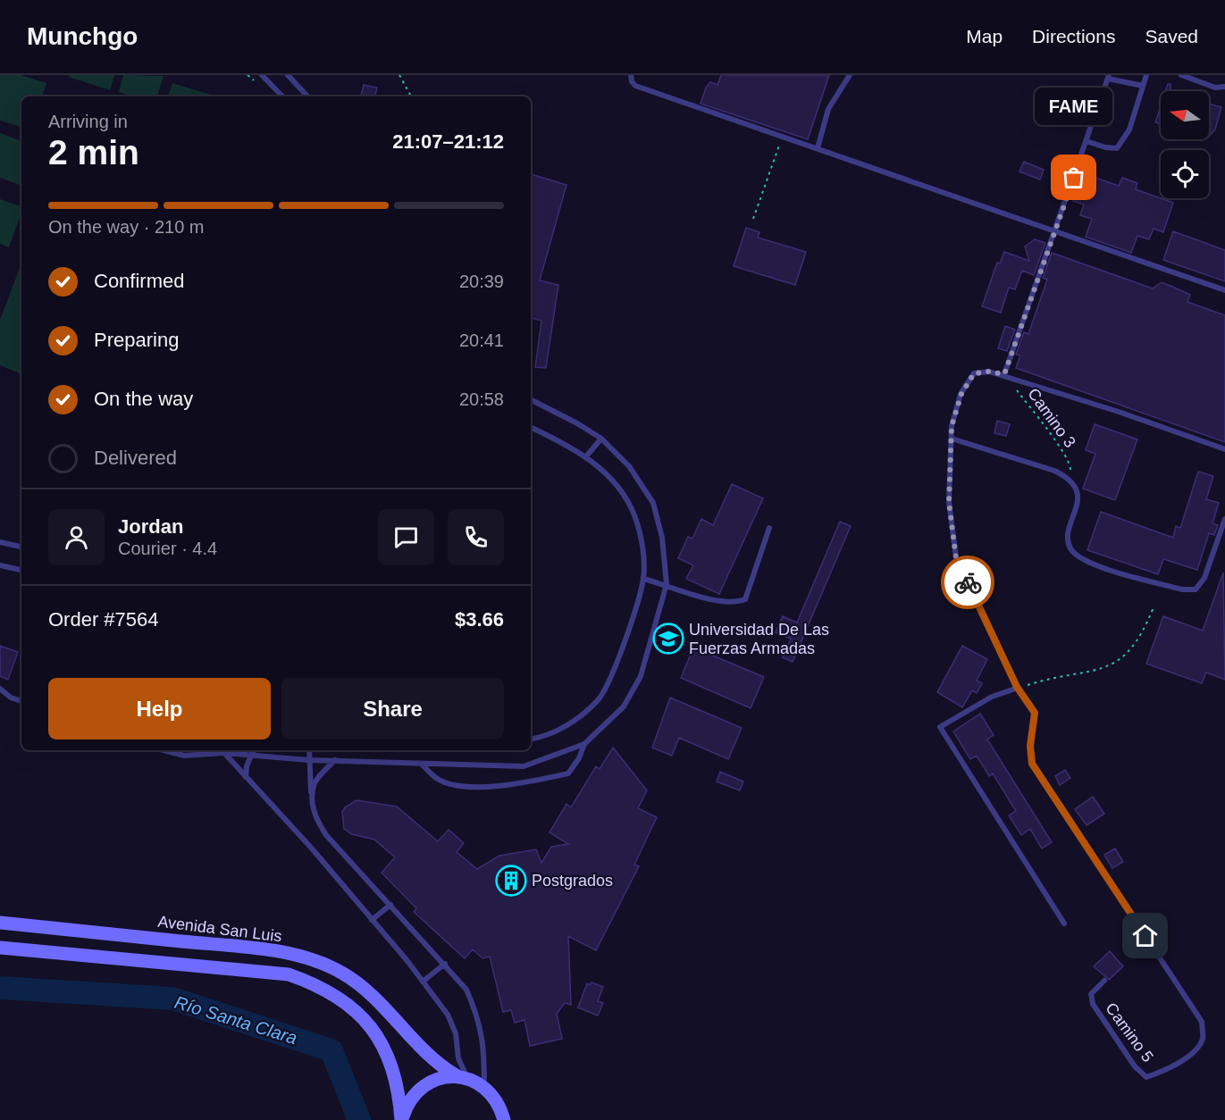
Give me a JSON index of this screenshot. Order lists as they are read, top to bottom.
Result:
{
  "streets": {
    "street": ["Avenida San Luis"],
    "lane": ["Camino 5"],
    "path": ["Camino 3"]
  },
  "water": ["Río Santa Clara"],
  "places": {
    "other": ["FAME"],
    "school or university": ["Universidad De Las Fuerzas Armadas"],
    "building": ["Postgrados"]
  },
  "north": "left",
  "page": {
    "header": "Munchgo",
    "nav": ["Map", "Directions", "Saved"],
    "bubble": "FAME",
    "heading": ["2 min", "Arriving in", "21:07–21:12"],
    "panel": [
      "Jordan",
      "Courier · 4.4",
      "Order #7564",
      "$3.66"
    ],
    "bar": "On the way · 210 m",
    "list": [
      ["Confirmed", "20:39"],
      ["Preparing", "20:41"],
      ["On the way", "20:58"],
      "Delivered"
    ],
    "buttons": ["Help", "Share"]
  }
}
